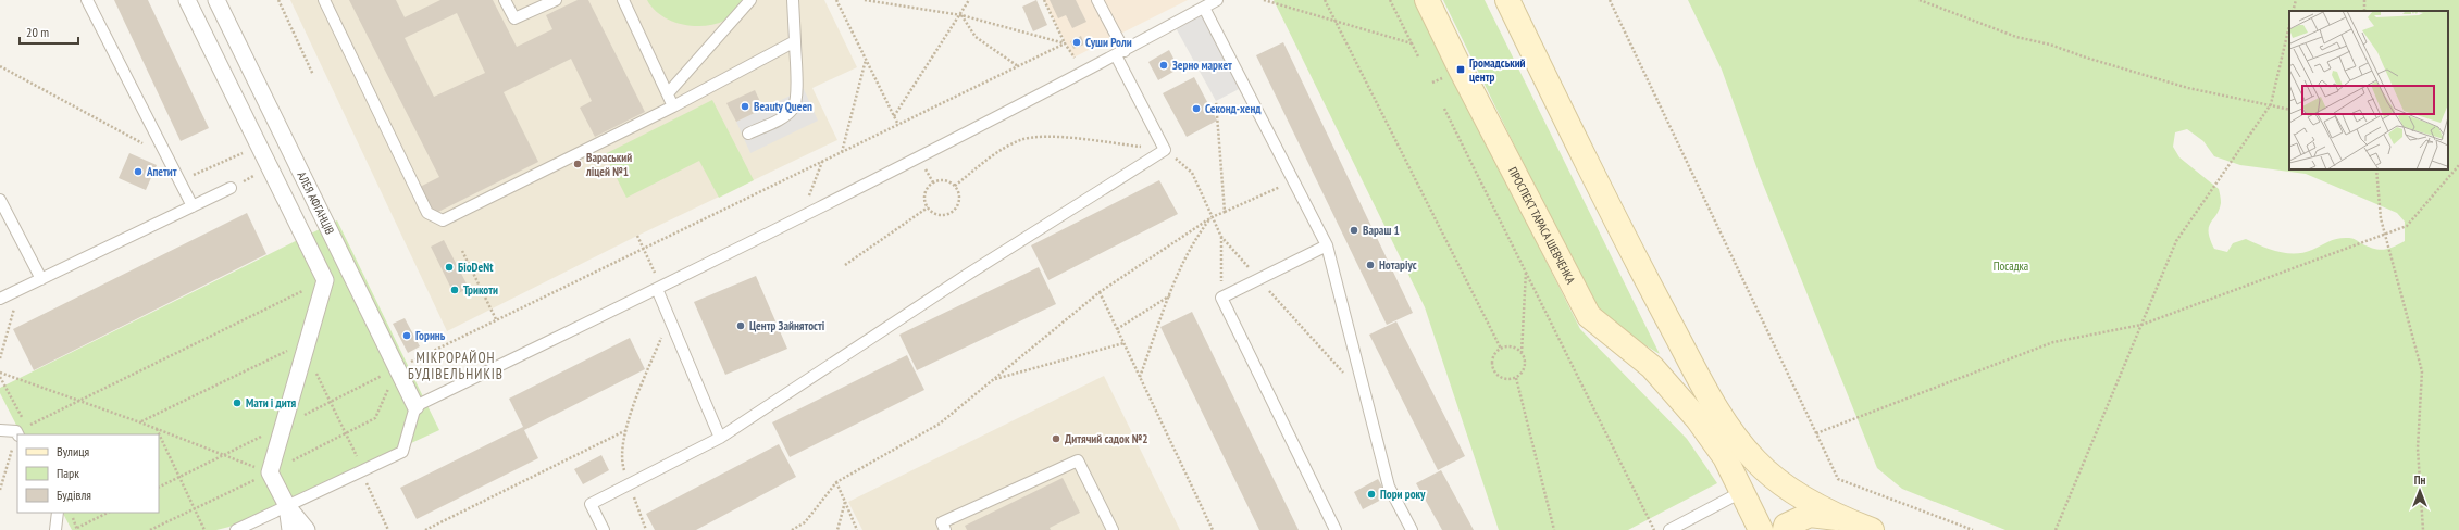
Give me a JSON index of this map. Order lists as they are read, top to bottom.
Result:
{
  "streets": {
    "main road": ["ПРОСПЕКТ ТАРАСА ШЕВЧЕНКА"],
    "street": ["АЛЕЯ АФГАНЦІВ"]
  },
  "districts": ["МІКРОРАЙОН БУДІВЕЛЬНИКІВ"],
  "parks": ["Посадка"],
  "places": {
    "other": [
      "Суши Роли",
      "Зерно маркет",
      "Beauty Queen",
      "Секонд-хенд",
      "Вараський ліцей №1",
      "Апетит",
      "Вараш 1",
      "Нотаріус",
      "БіоDeNt",
      "Трикоти",
      "Центр Зайнятості",
      "Горинь",
      "Мати і дитя",
      "Дитячий садок №2",
      "Пори року"
    ],
    "transit": ["Громадський центр"]
  },
  "legend": ["Вулиця", "Парк", "Будівля"],
  "scale_bar": "20 m",
  "north": "top"
}
